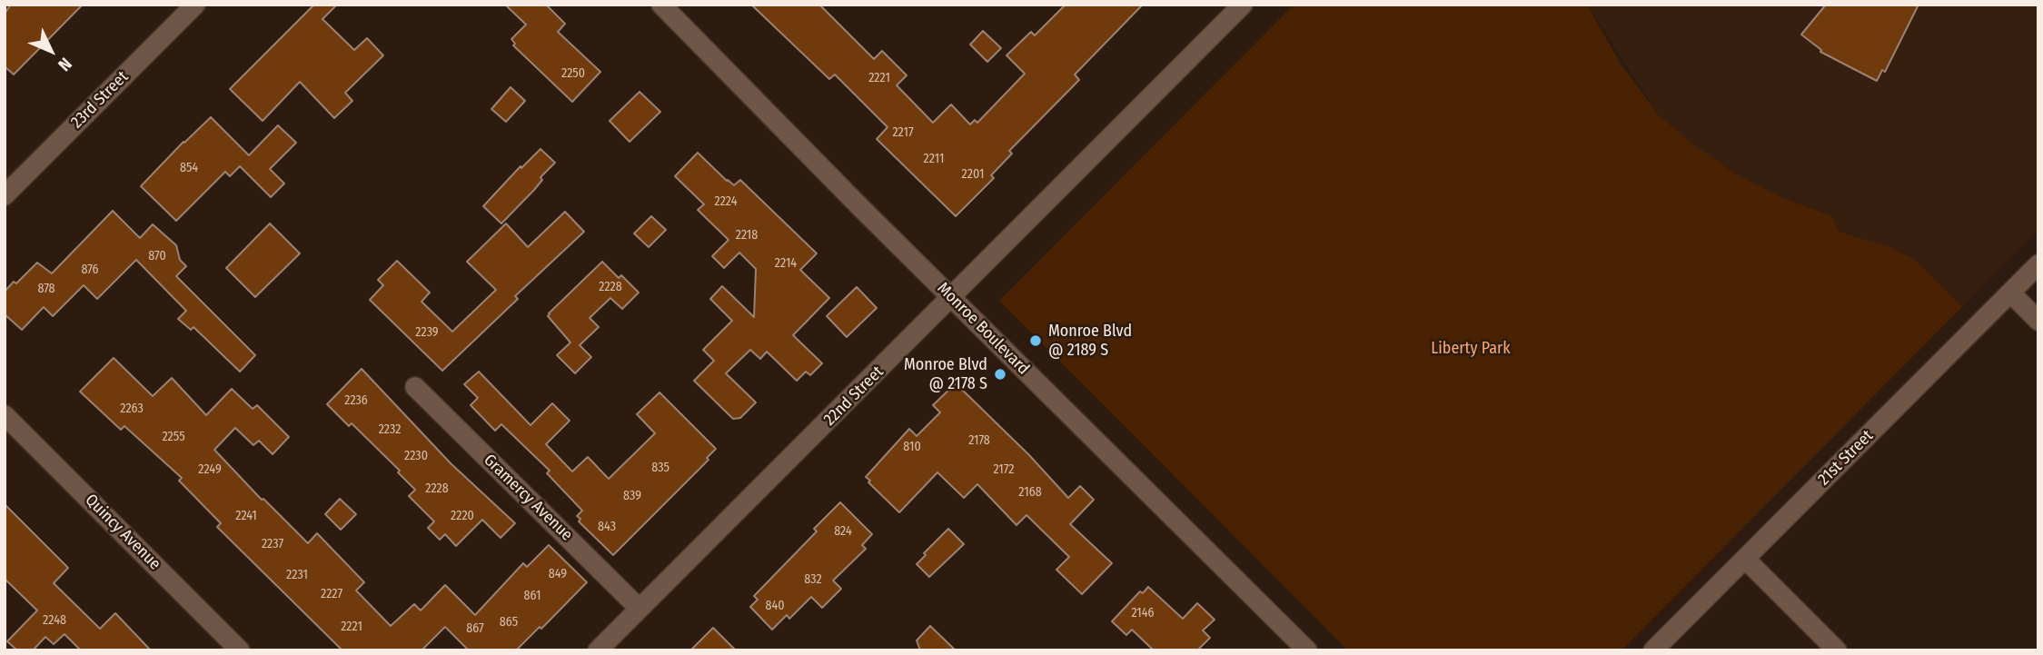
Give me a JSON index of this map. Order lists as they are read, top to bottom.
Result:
{
  "streets": {
    "street": [
      "23rd Street",
      "Monroe Boulevard",
      "22nd Street",
      "21st Street",
      "Gramercy Avenue",
      "Quincy Avenue"
    ]
  },
  "crossings": [
    ["Monroe Boulevard", "22nd Street"],
    ["22nd Street", "Gramercy Avenue"]
  ],
  "parks": ["Liberty Park"],
  "places": ["Monroe Blvd @ 2189 S", "Monroe Blvd @ 2178 S"],
  "house_numbers": [
    "2250",
    "2221",
    "2217",
    "2211",
    "854",
    "2201",
    "2224",
    "2218",
    "870",
    "2214",
    "876",
    "2228",
    "878",
    "2239",
    "2236",
    "2263",
    "2232",
    "2255",
    "2178",
    "810",
    "2230",
    "835",
    "2249",
    "2172",
    "2228",
    "2168",
    "839",
    "2241",
    "2220",
    "843",
    "824",
    "2237",
    "849",
    "2231",
    "832",
    "2227",
    "861",
    "840",
    "2146",
    "2248",
    "865",
    "2221",
    "867"
  ],
  "north": "bottom right"
}
